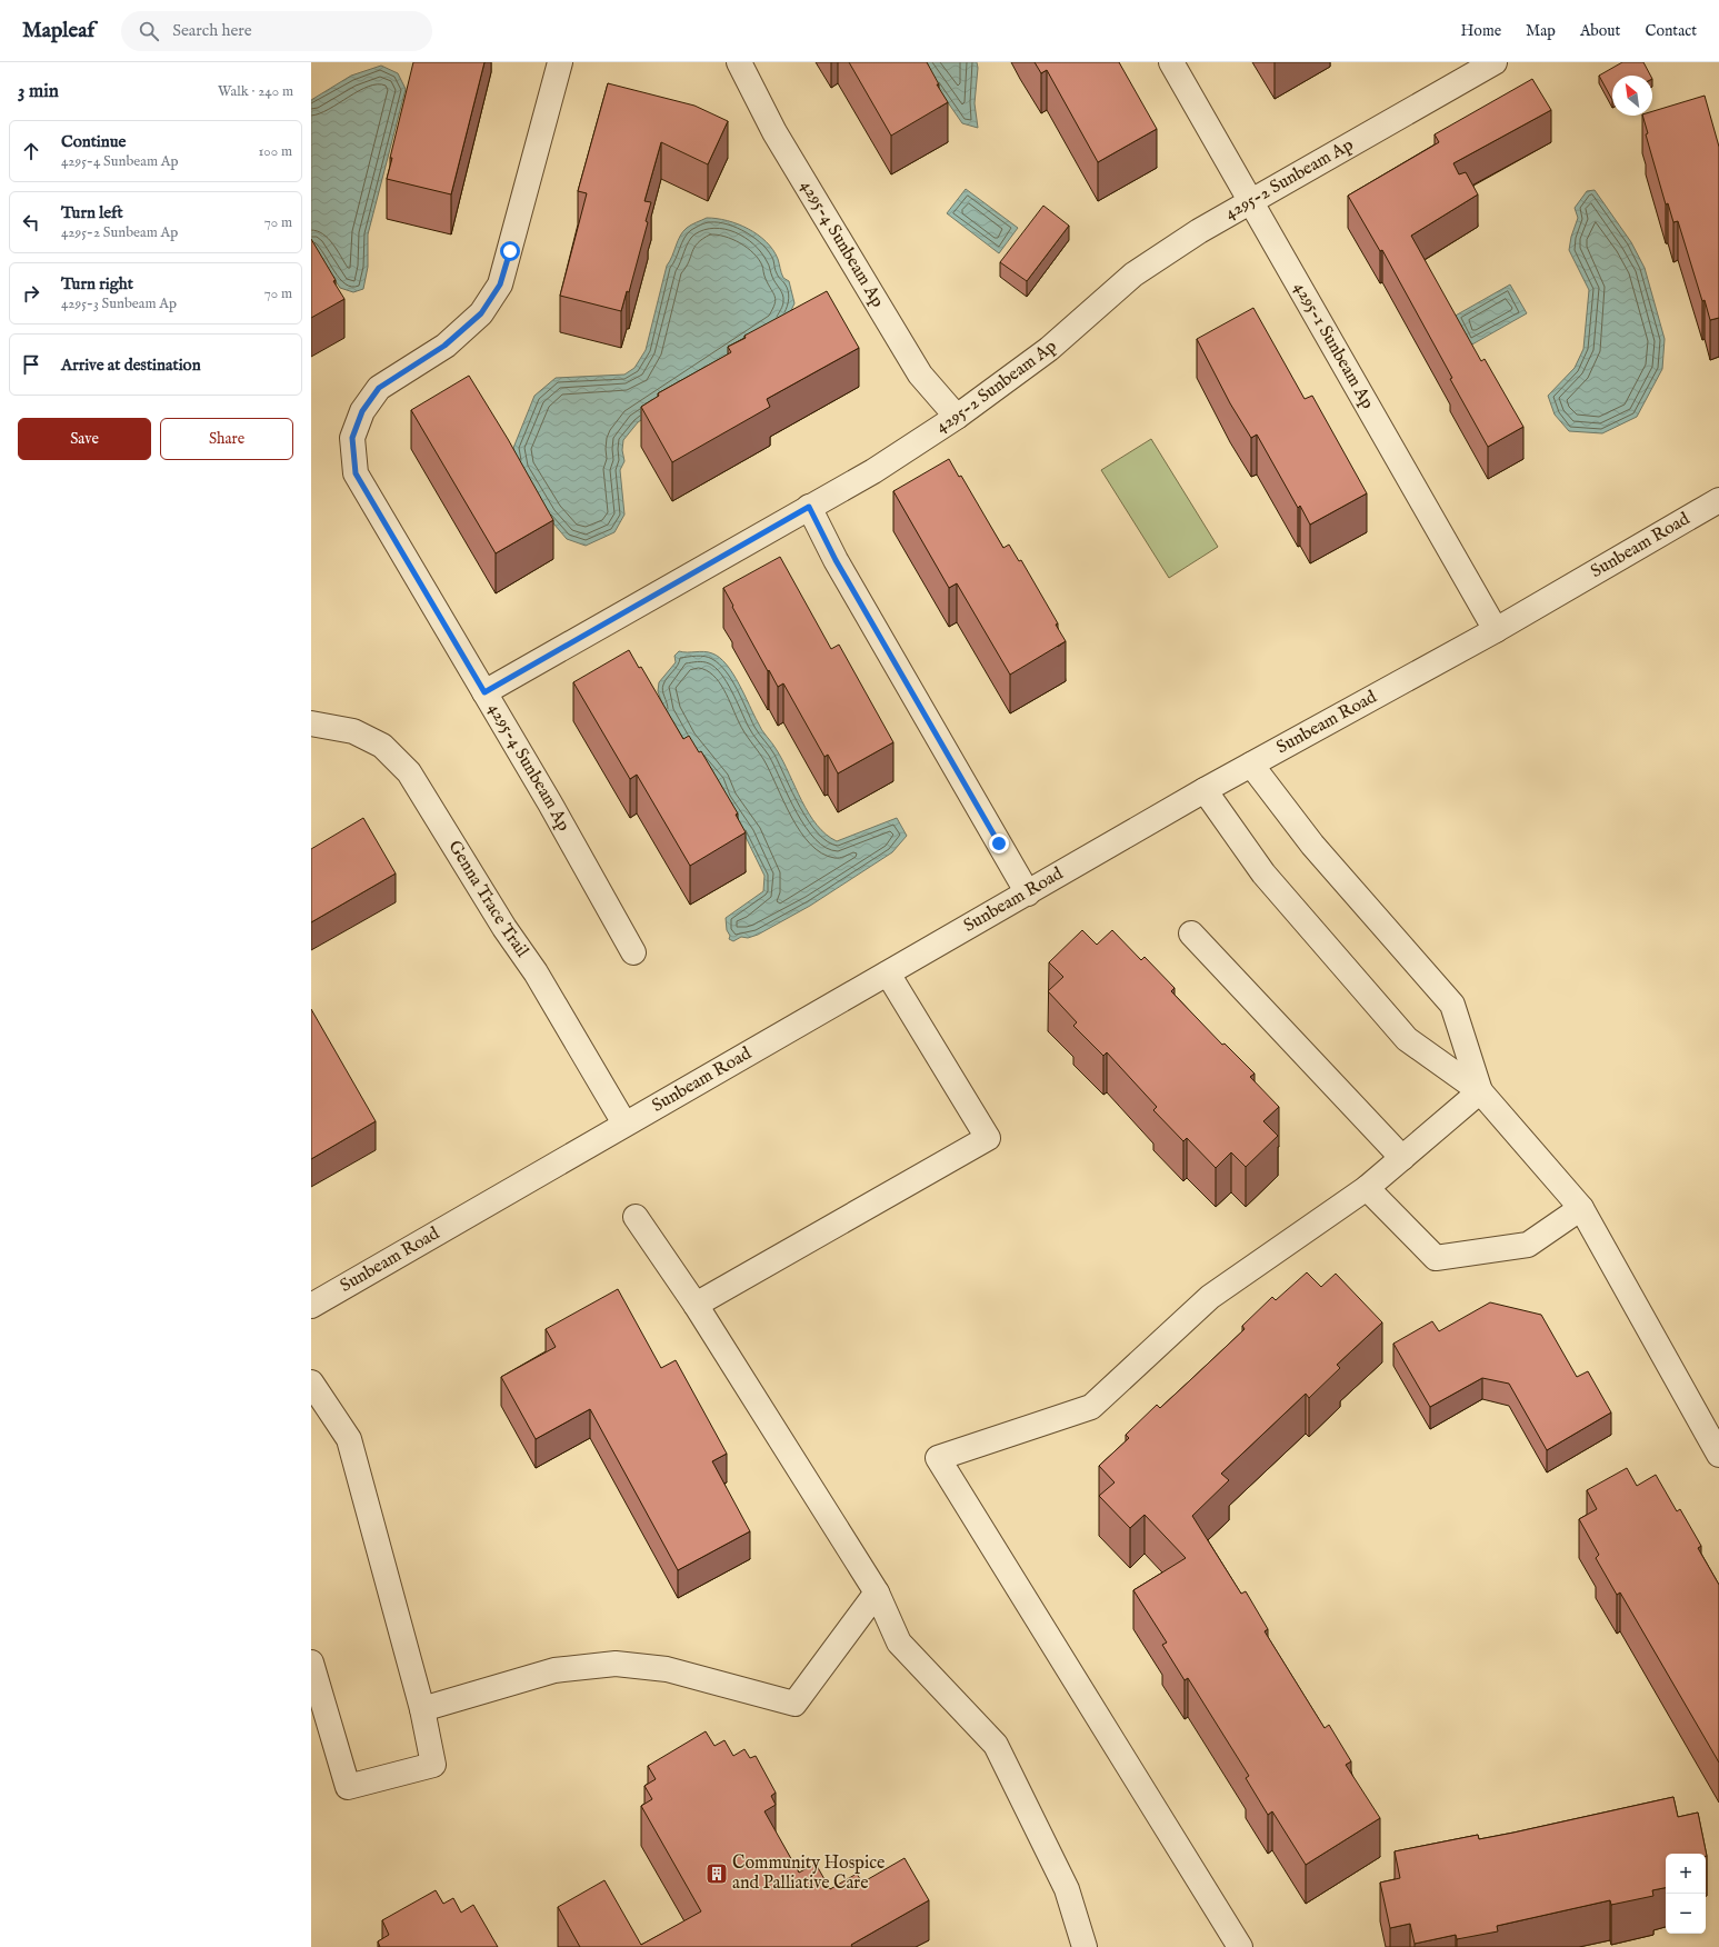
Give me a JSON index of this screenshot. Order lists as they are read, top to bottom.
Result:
{
  "streets": {
    "street": [
      "4295-2 Sunbeam Ap",
      "4295-4 Sunbeam Ap",
      "4295-1 Sunbeam Ap",
      "Sunbeam Road",
      "Genna Trace Trail"
    ]
  },
  "crossings": [
    ["4295-2 Sunbeam Ap", "4295-4 Sunbeam Ap"],
    ["4295-2 Sunbeam Ap", "4295-1 Sunbeam Ap"],
    ["4295-1 Sunbeam Ap", "Sunbeam Road"],
    ["Sunbeam Road", "Genna Trace Trail"]
  ],
  "places": {
    "building": ["Community Hospice and Palliative Care"]
  },
  "north": "top left",
  "page": {
    "header": "Mapleaf",
    "search": "Search here",
    "nav": [
      "Home",
      "Map",
      "About",
      "Contact"
    ],
    "heading": ["3 min", "Walk · 240 m"],
    "list": [
      ["Continue", "4295-4 Sunbeam Ap", "100 m"],
      ["Turn left", "4295-2 Sunbeam Ap", "70 m"],
      ["Turn right", "4295-3 Sunbeam Ap", "70 m"],
      "Arrive at destination"
    ],
    "buttons": ["Save", "Share"],
    "map_buttons": ["+", "−"]
  }
}
